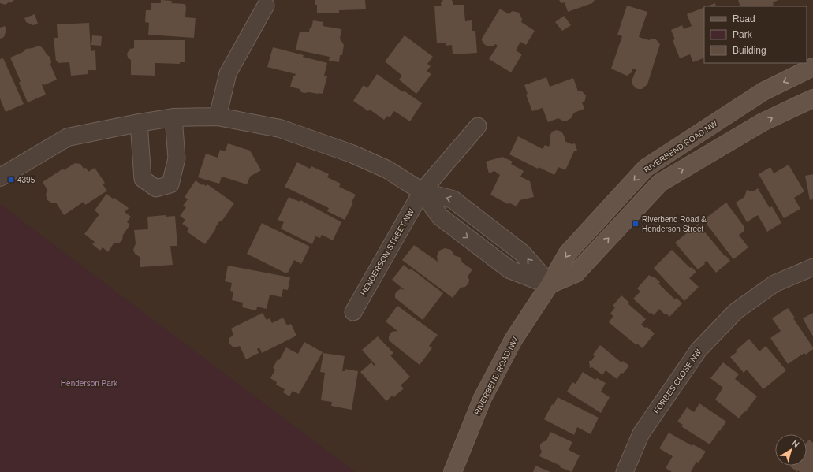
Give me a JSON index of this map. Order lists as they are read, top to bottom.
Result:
{
  "streets": {
    "main road": ["RIVERBEND ROAD NW"],
    "street": ["HENDERSON STREET NW", "FORBES CLOSE NW"]
  },
  "parks": ["Henderson Park"],
  "places": {
    "transit": ["4395", "Riverbend Road & Henderson Street"]
  },
  "legend": ["Road", "Park", "Building"],
  "north": "top right"
}
